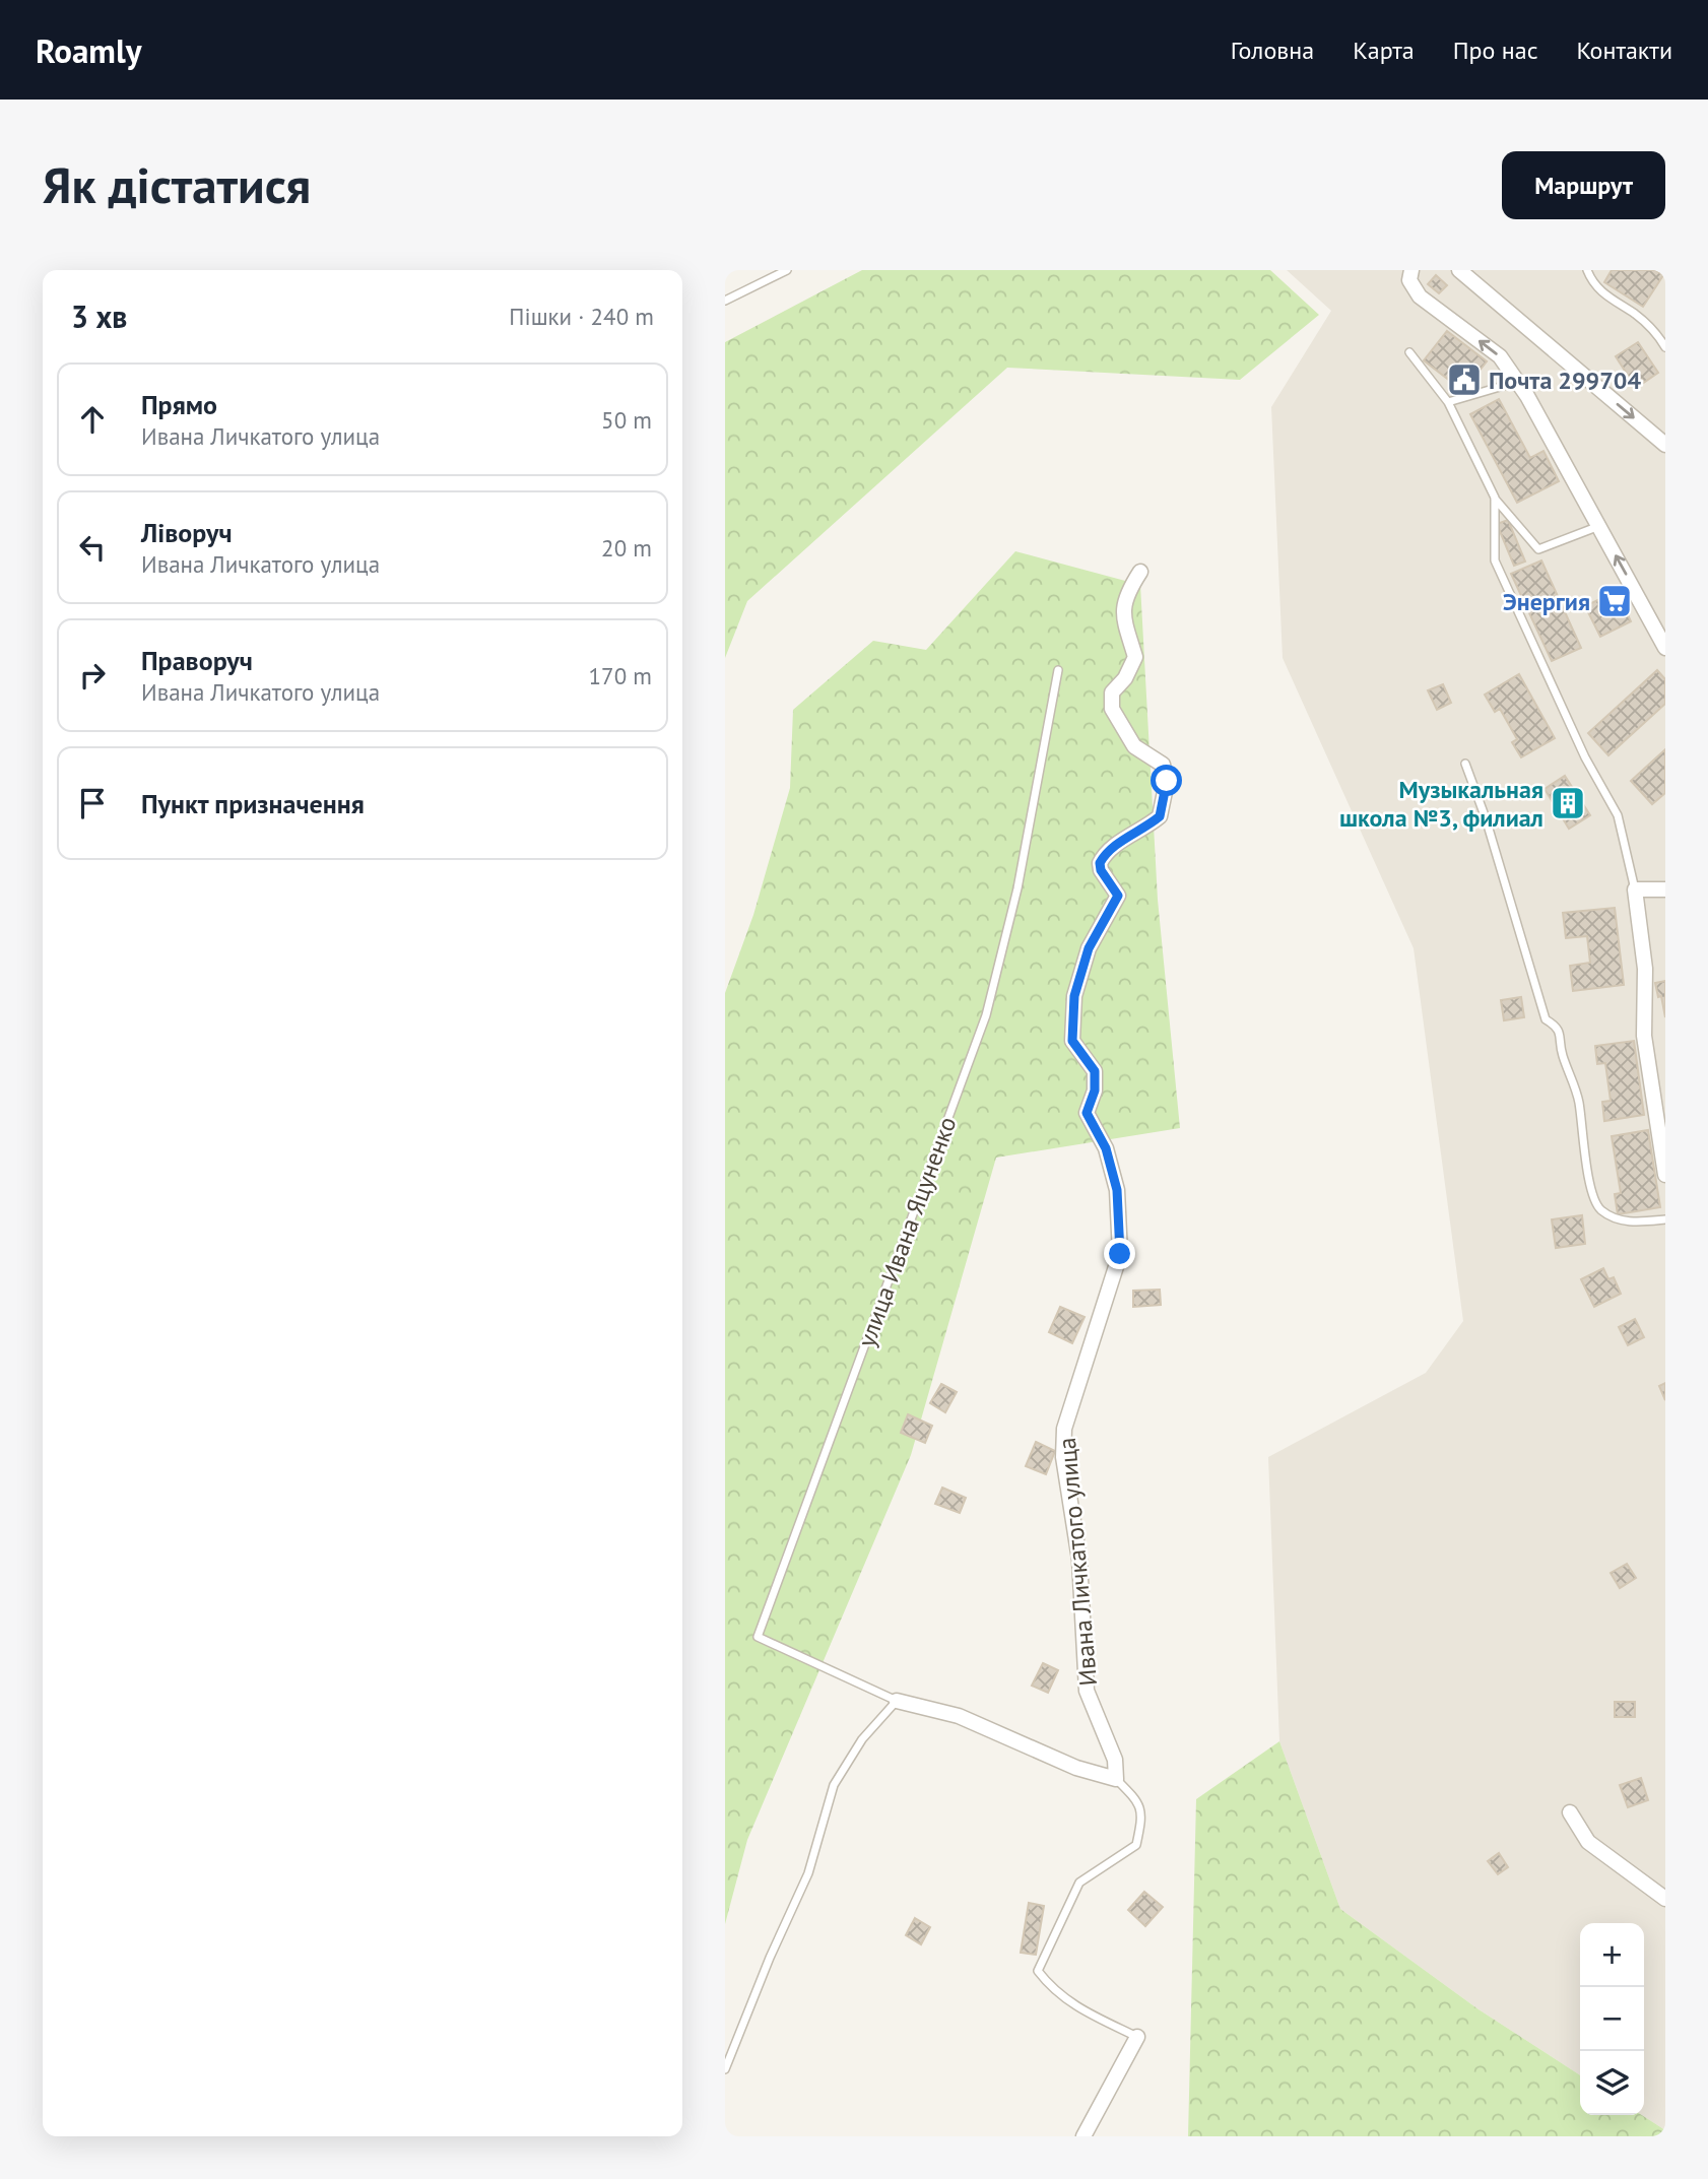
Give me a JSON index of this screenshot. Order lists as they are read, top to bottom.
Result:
{
  "streets": {
    "street": ["Ивана Личкатого улица"],
    "lane": ["улица Ивана Яцуненко"]
  },
  "places": {
    "public building": ["Почта 299704"],
    "supermarket": ["Энергия"],
    "building": ["Музыкальная школа №3, филиал"]
  },
  "page": {
    "header": "Roamly",
    "nav": [
      "Головна",
      "Карта",
      "Про нас",
      "Контакти"
    ],
    "buttons": "Маршрут",
    "title": "Як дістатися",
    "heading": ["3 хв", "Пішки · 240 m"],
    "list": [
      ["Прямо", "Ивана Личкатого улица", "50 m"],
      ["Ліворуч", "Ивана Личкатого улица", "20 m"],
      ["Праворуч", "Ивана Личкатого улица", "170 m"],
      "Пункт призначення"
    ],
    "map_buttons": ["+", "−"]
  }
}
